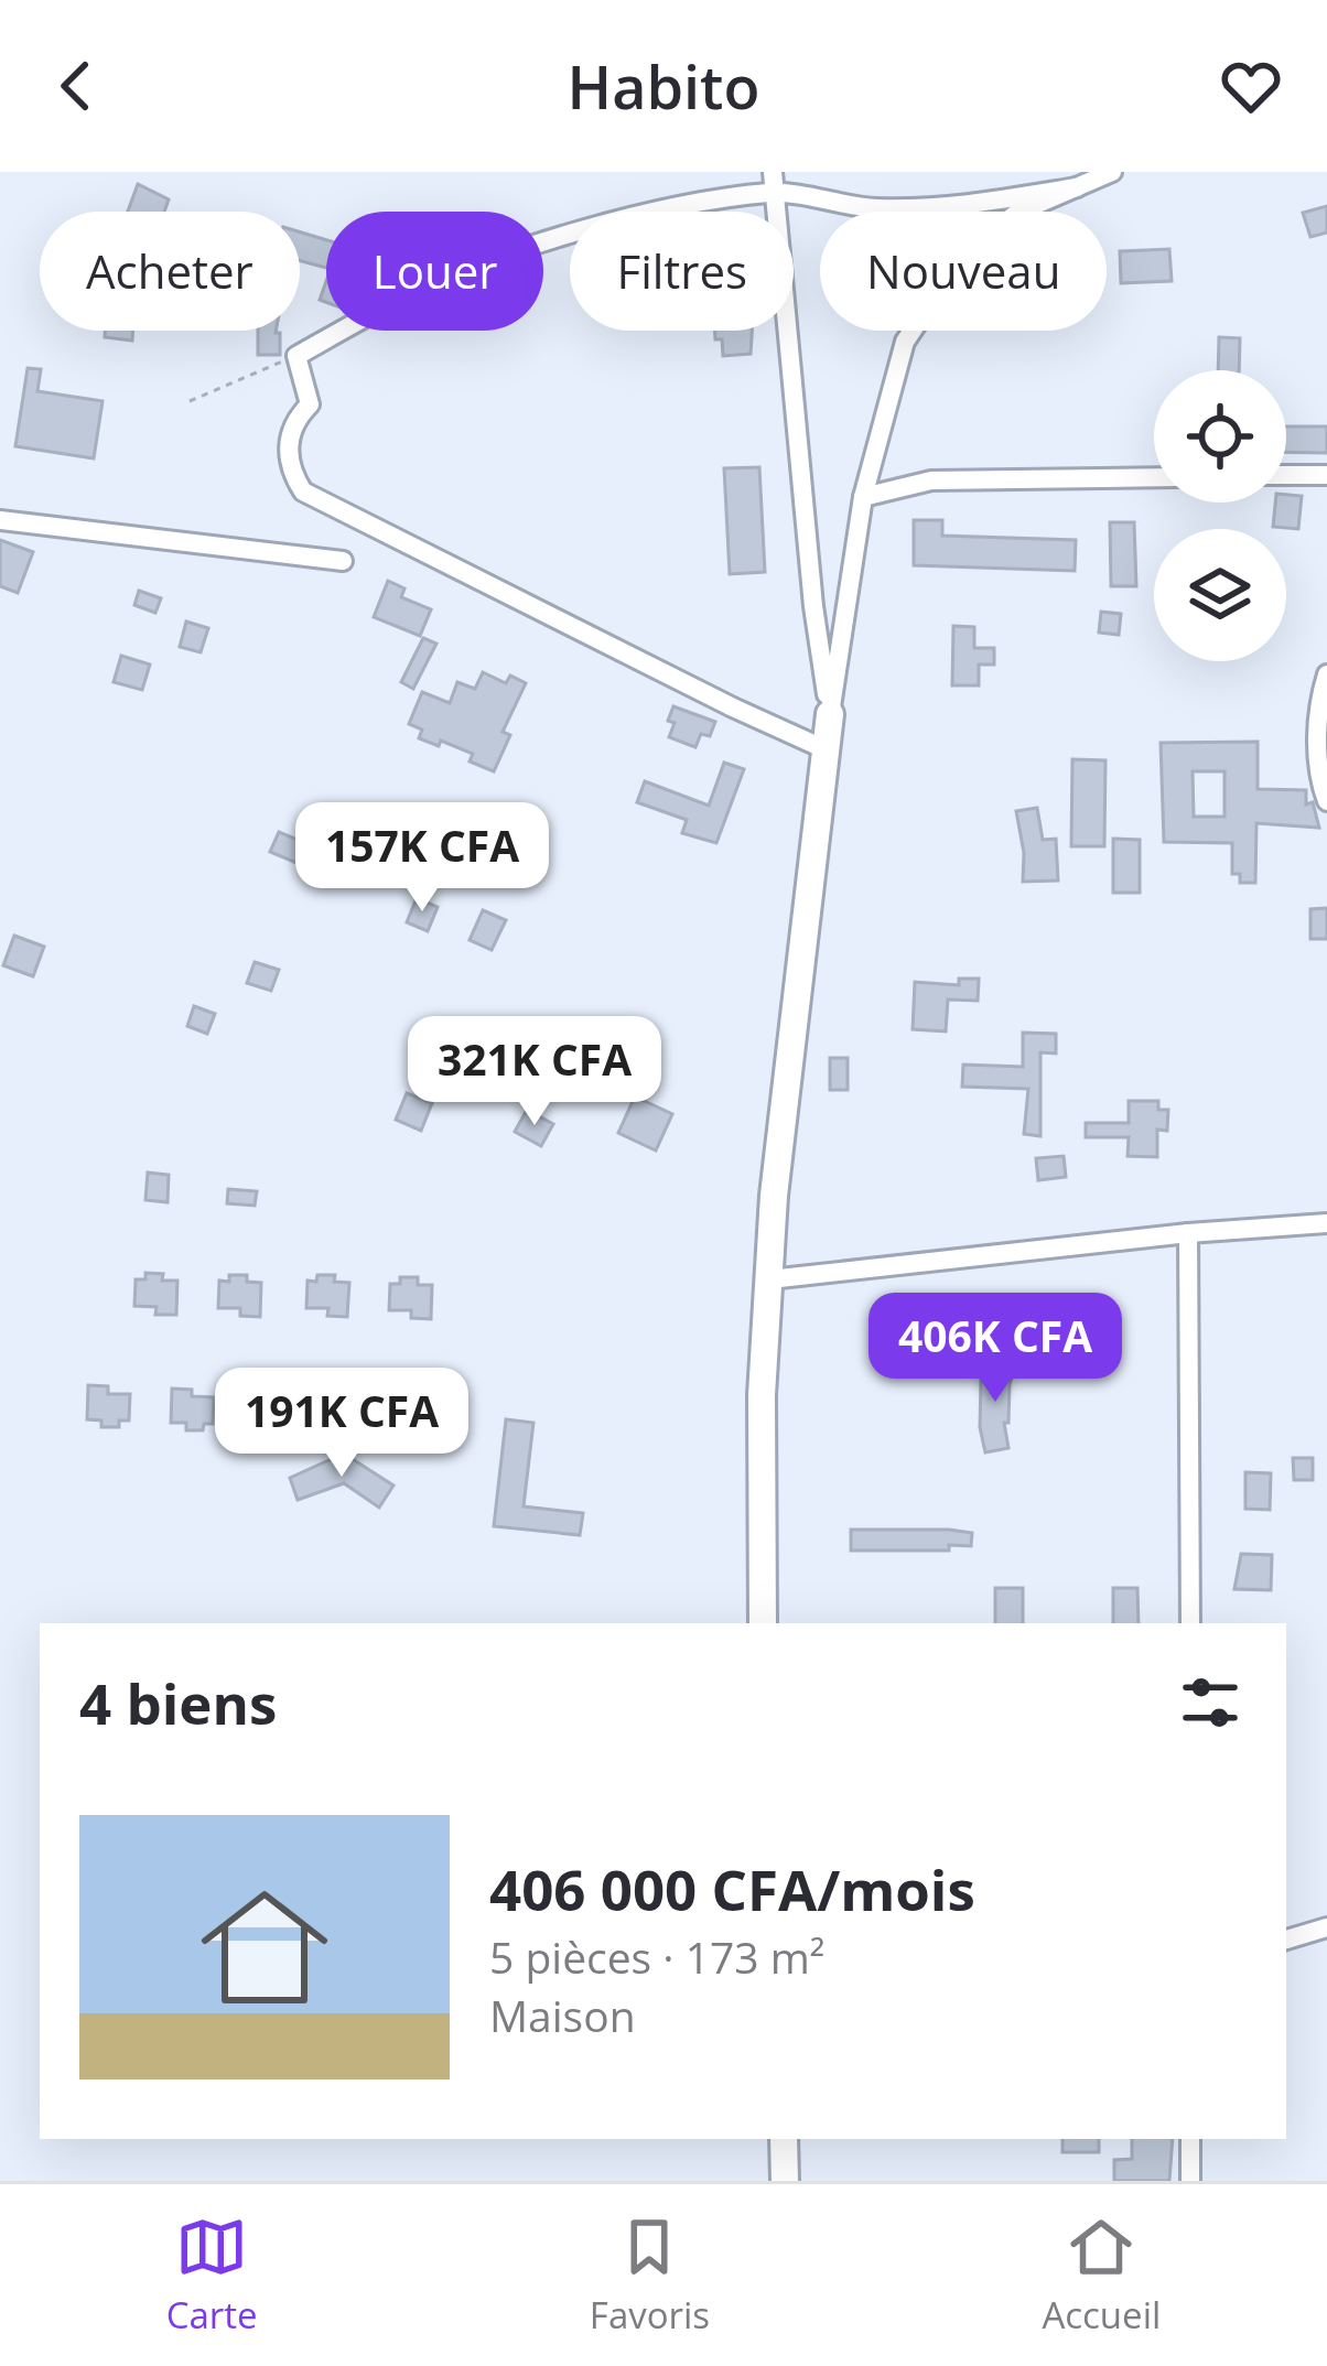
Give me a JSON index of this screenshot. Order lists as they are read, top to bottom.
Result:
{
  "page": {
    "header": "Habito",
    "chip": [
      "Acheter",
      "Louer",
      "Filtres",
      "Nouveau"
    ],
    "price": [
      "157K CFA",
      "321K CFA",
      "406K CFA",
      "191K CFA"
    ],
    "heading": "4 biens",
    "list": [
      {
        "name": "406 000 CFA/mois",
        "note": "5 pièces · 173 m² · Maison"
      }
    ],
    "tabs": ["Carte", "Favoris", "Accueil"]
  }
}
